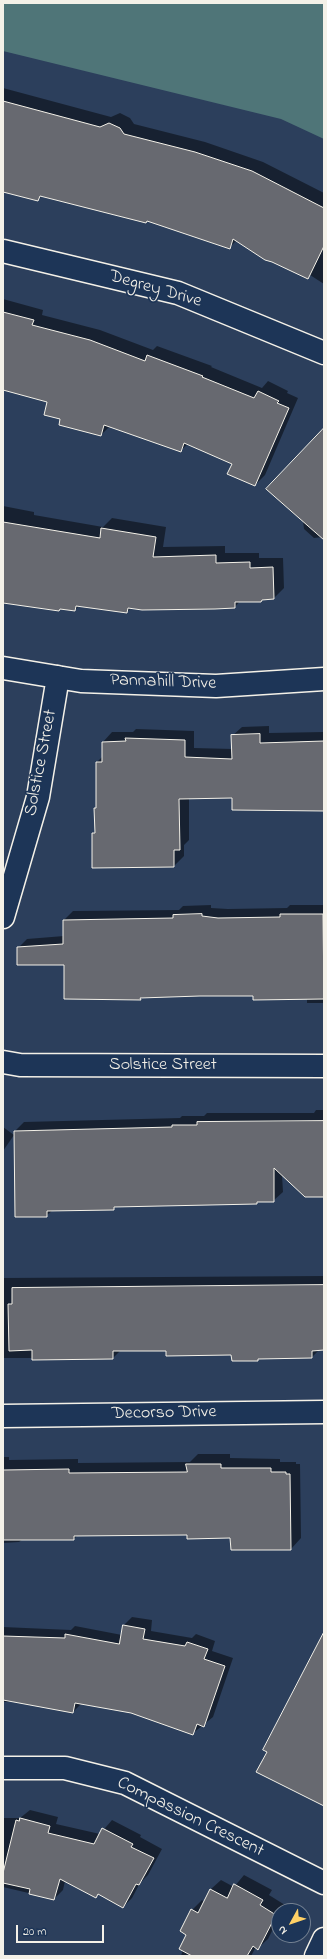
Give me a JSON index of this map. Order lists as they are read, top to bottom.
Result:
{
  "streets": {
    "street": [
      "Degrey Drive",
      "Pannahill Drive",
      "Solstice Street",
      "Decorso Drive",
      "Compassion Crescent"
    ]
  },
  "crossings": [
    ["Pannahill Drive", "Solstice Street"]
  ],
  "scale_bar": "20 m",
  "north": "bottom left"
}
